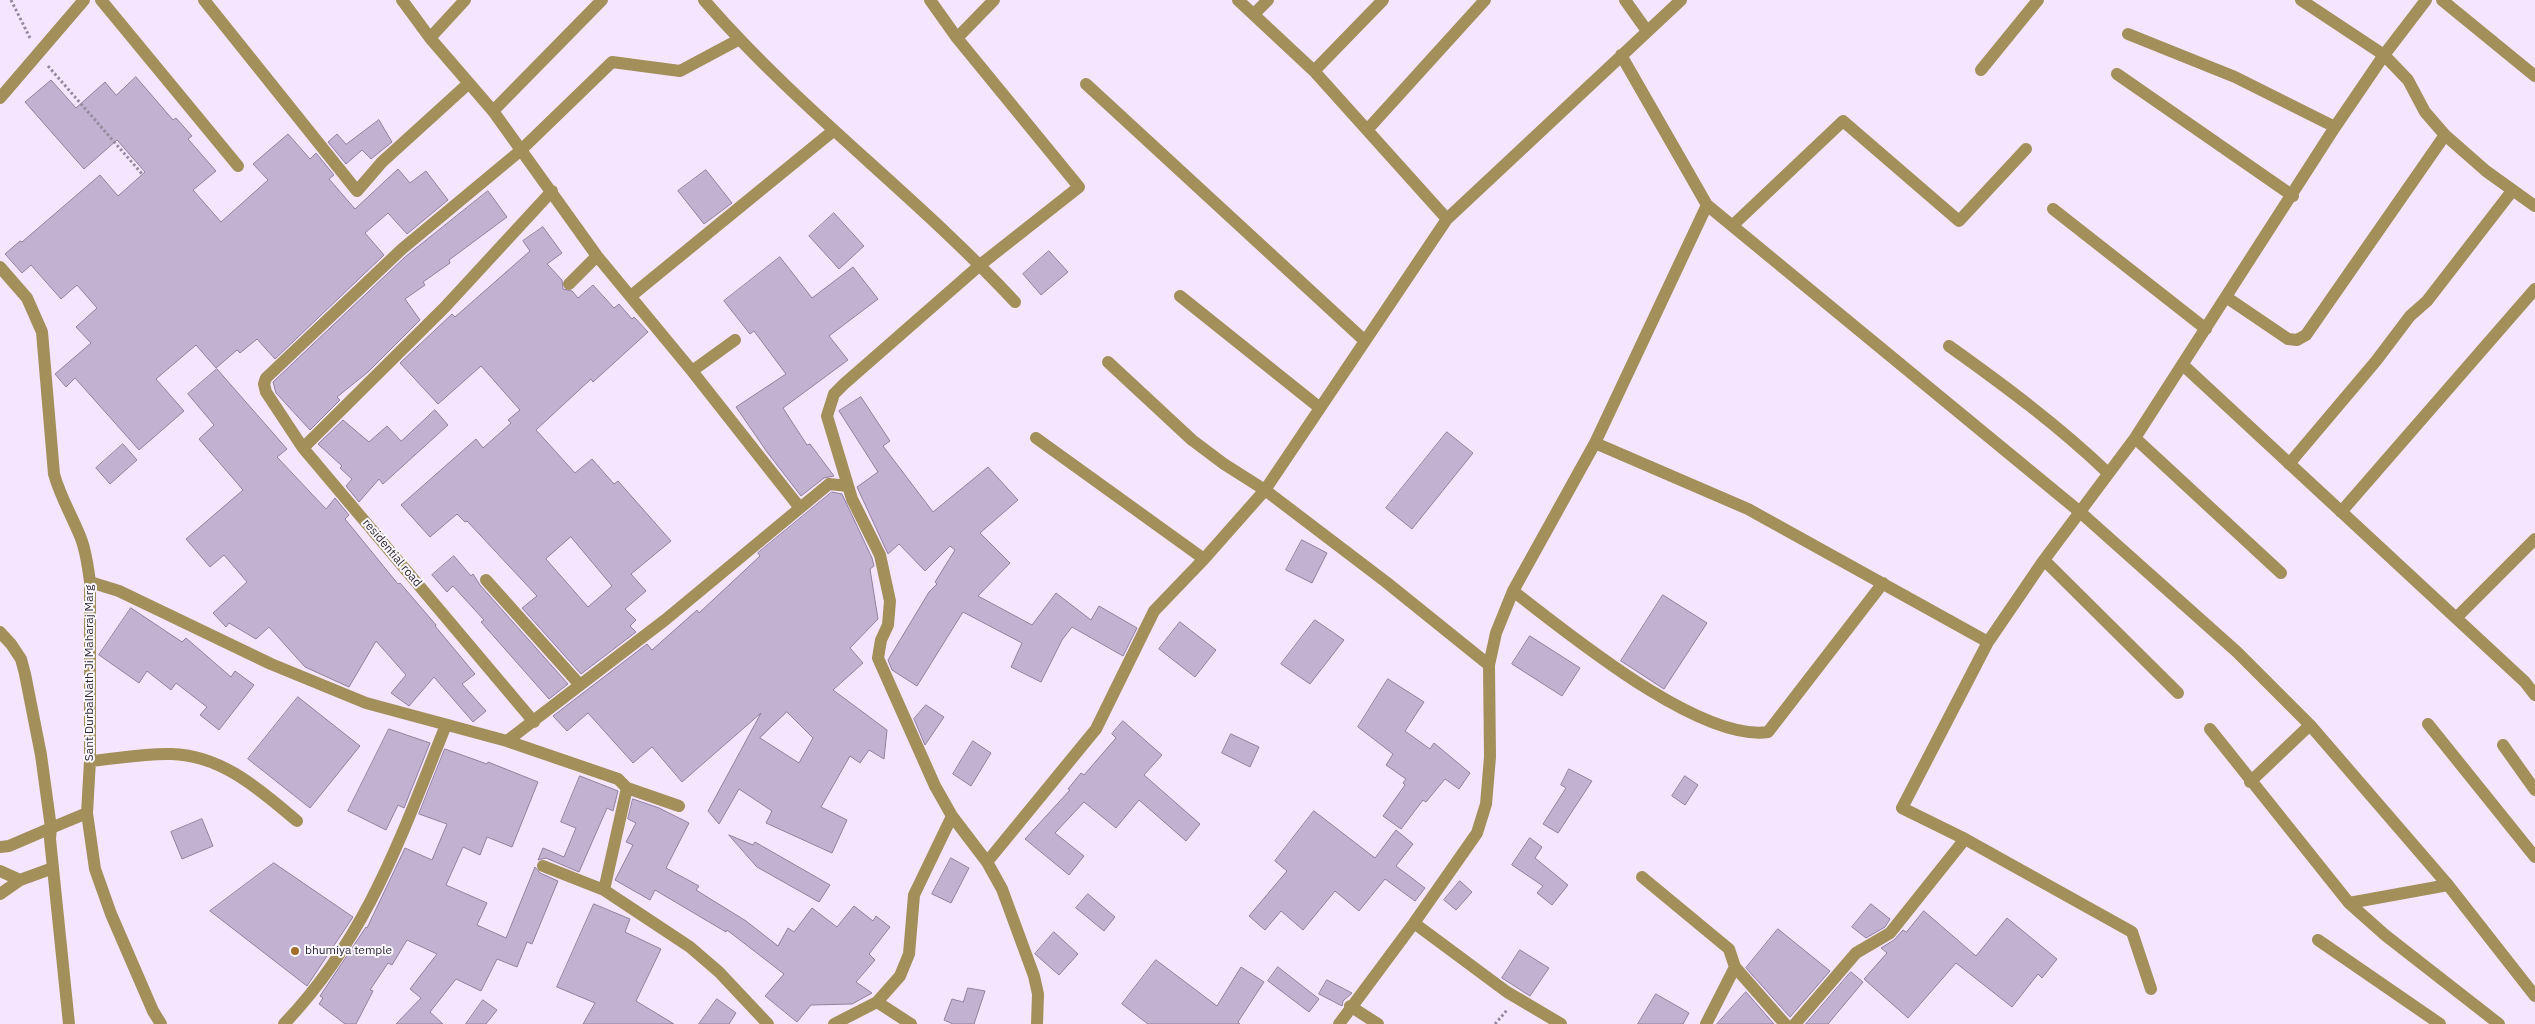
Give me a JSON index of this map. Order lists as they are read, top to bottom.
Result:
{
  "streets": {
    "street": ["residential road", "Sant DurbalNath Ji Maharaj Marg"]
  },
  "places": ["bhumiya temple"]
}
